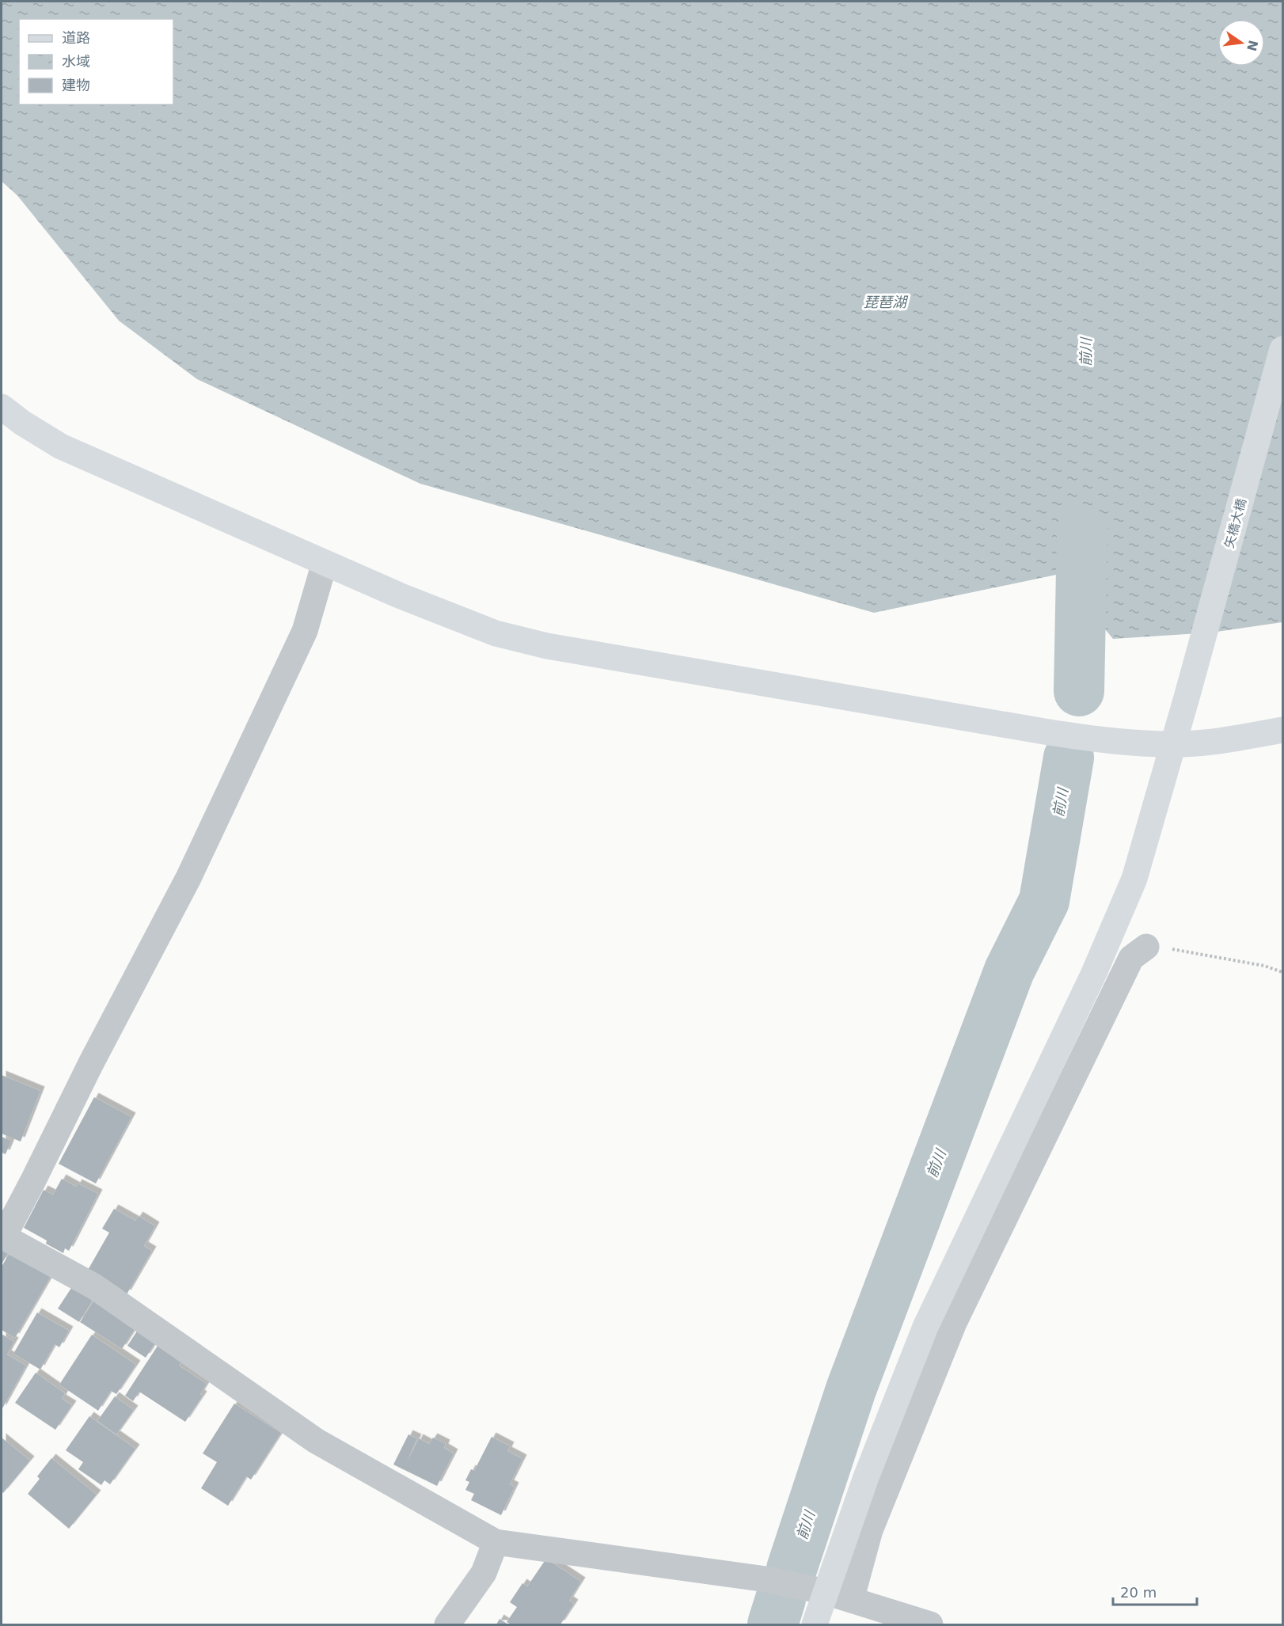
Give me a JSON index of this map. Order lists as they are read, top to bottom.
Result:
{
  "streets": {
    "street": ["矢橋大橋"]
  },
  "water": ["琵琶湖", "前川"],
  "legend": ["道路", "水域", "建物"],
  "scale_bar": "20 m",
  "north": "right"
}
